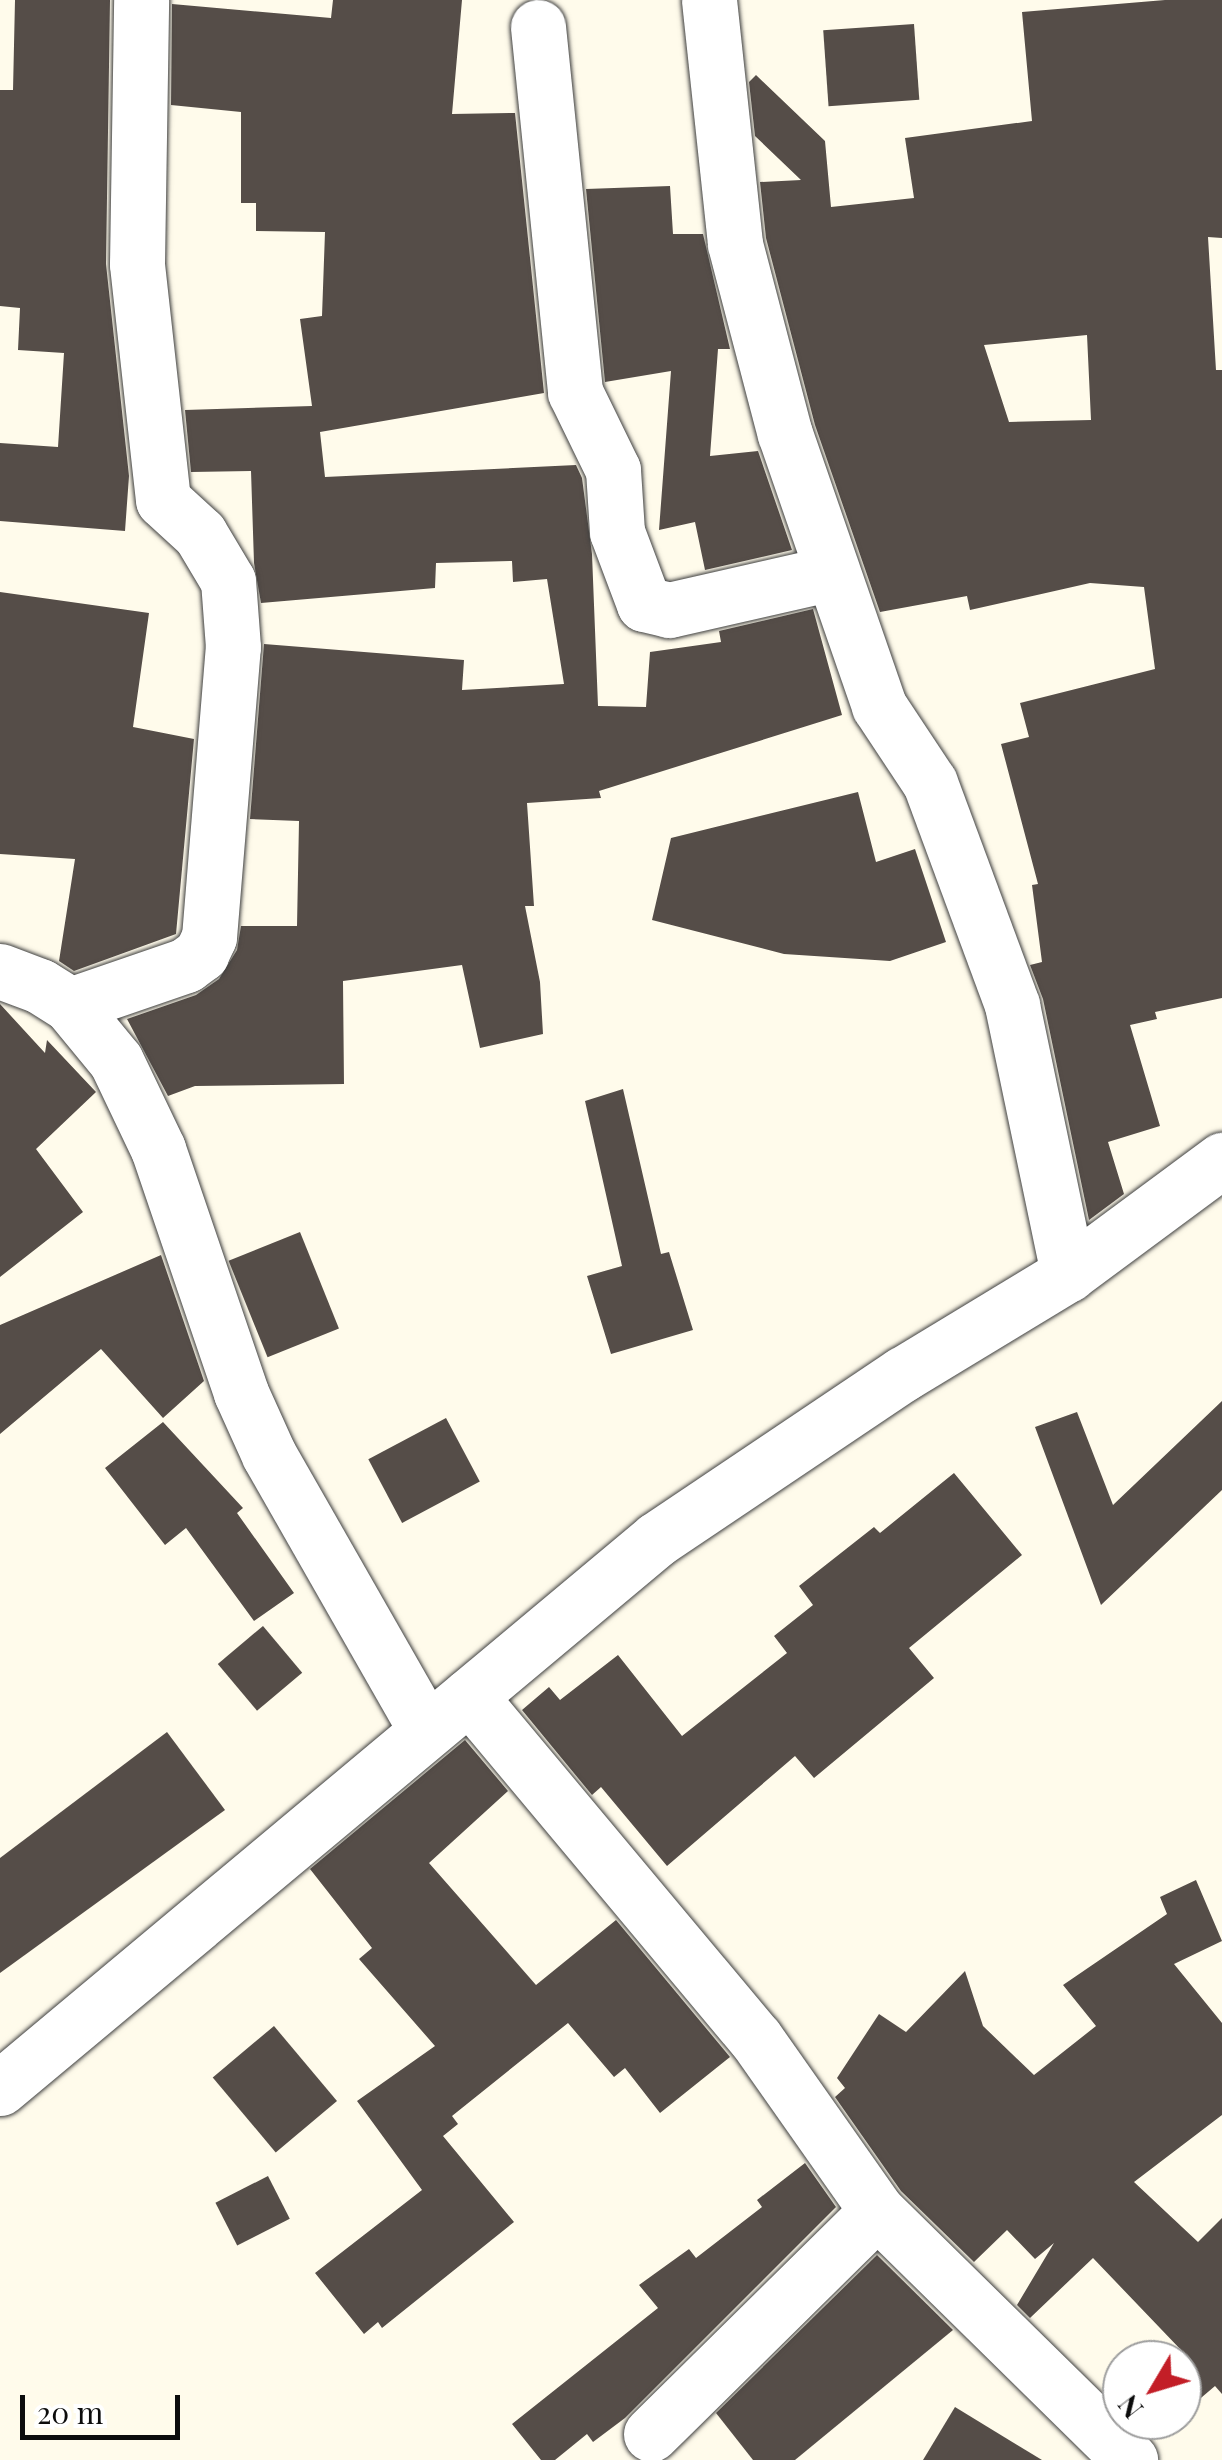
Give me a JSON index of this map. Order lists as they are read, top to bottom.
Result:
{
  "scale_bar": "20 m",
  "north": "bottom left"
}
